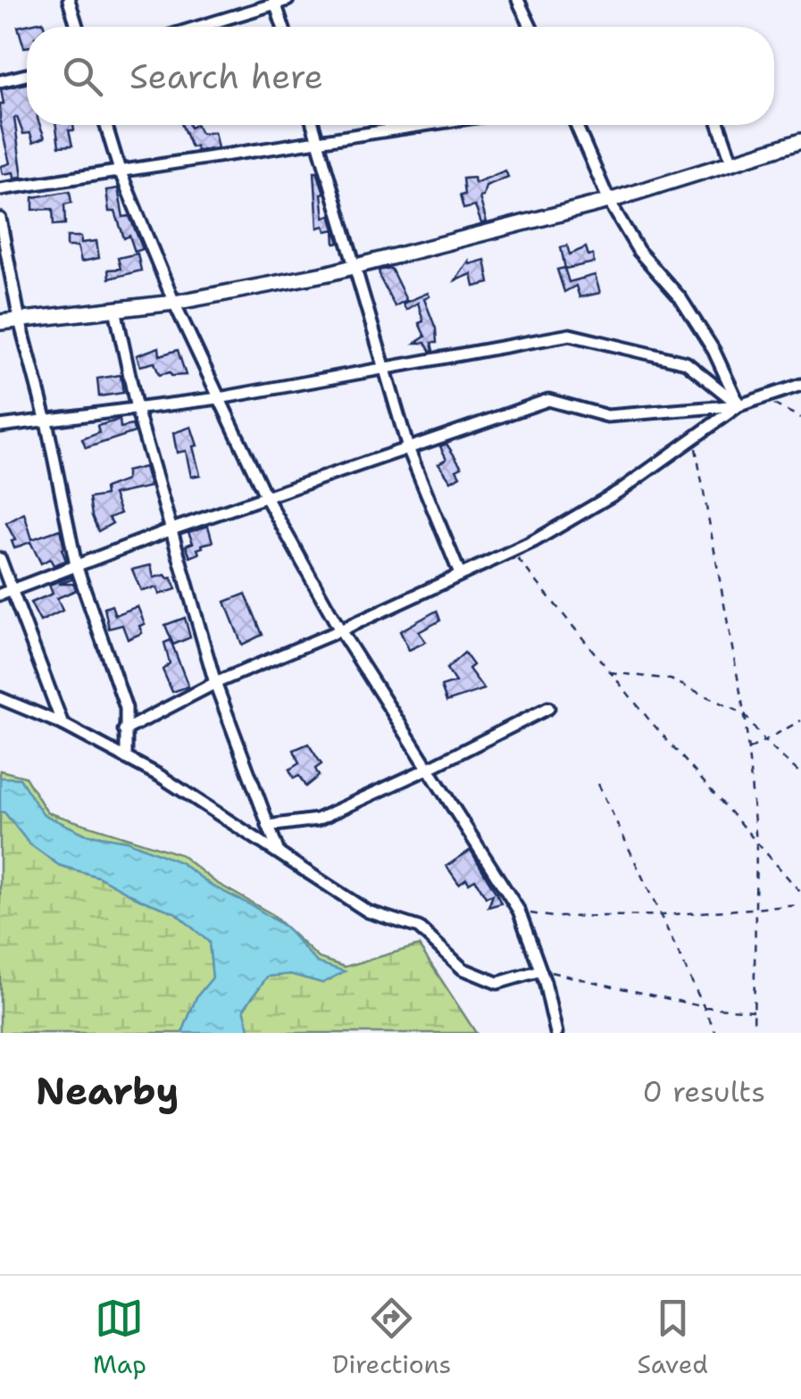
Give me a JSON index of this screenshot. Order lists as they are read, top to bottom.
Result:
{
  "page": {
    "search": "Search here",
    "heading": ["Nearby", "0 results"],
    "nav": ["Map", "Directions", "Saved"]
  }
}
